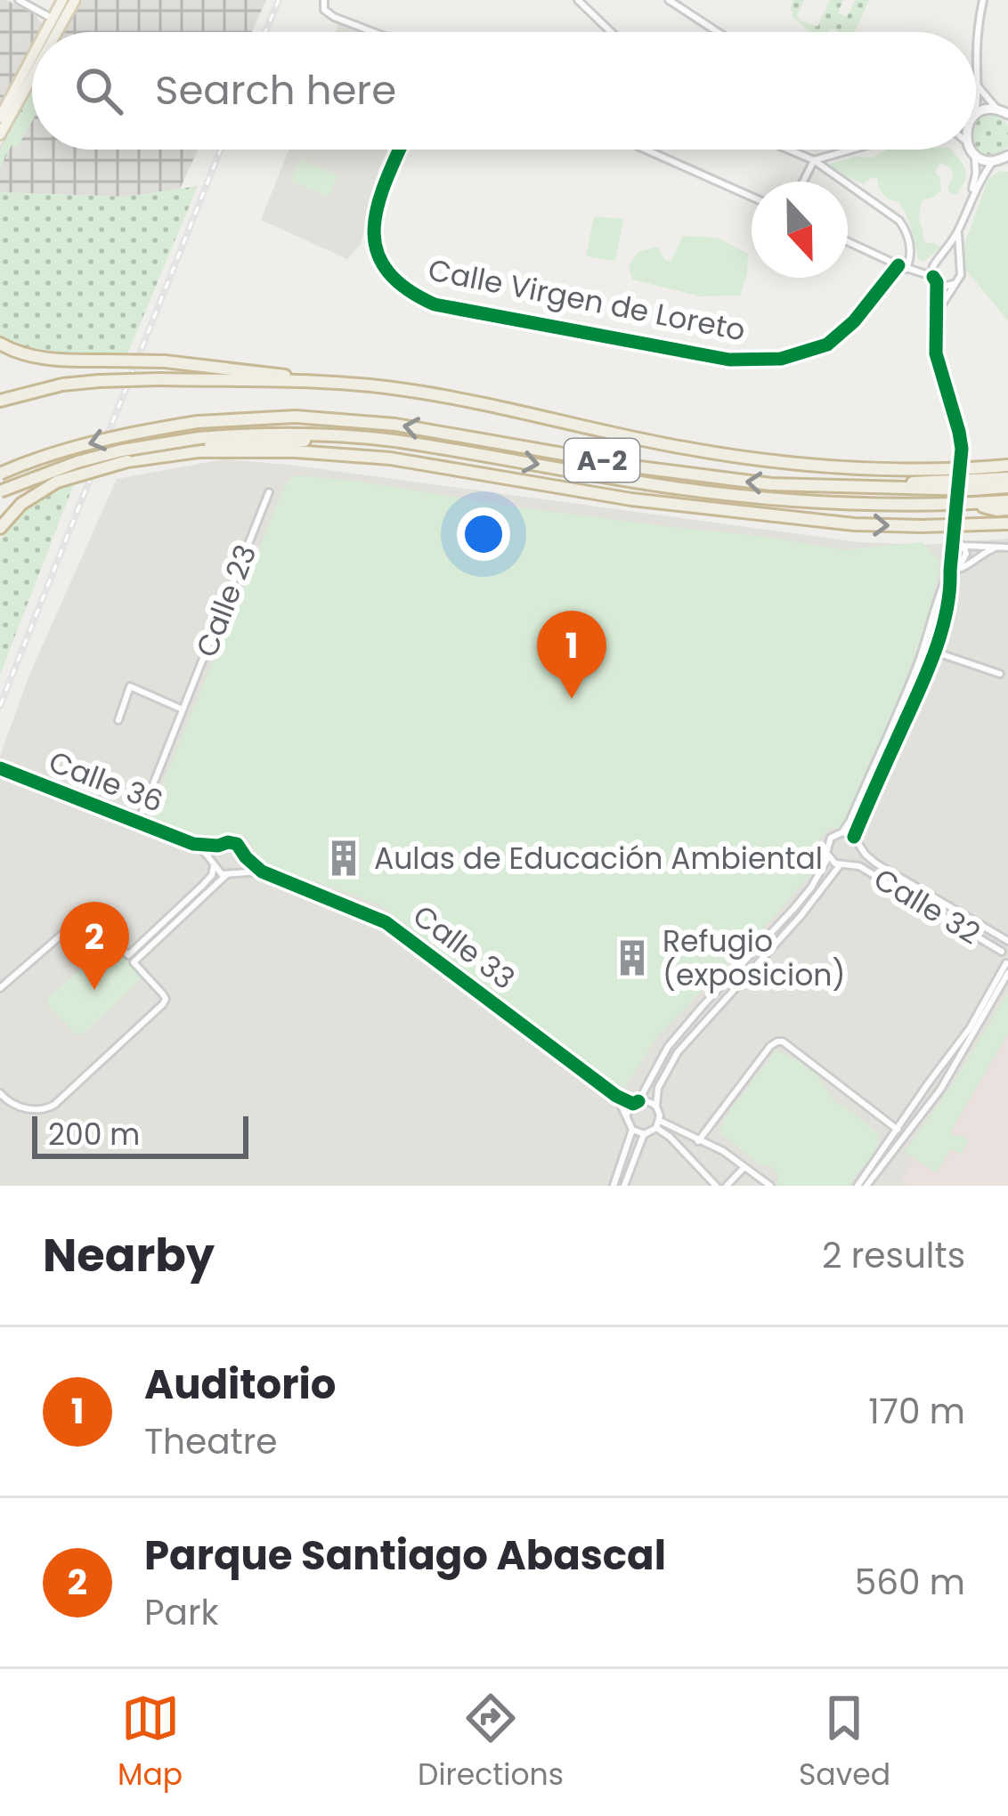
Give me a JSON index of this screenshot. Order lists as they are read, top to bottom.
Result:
{
  "streets": {
    "highway": ["A-2"],
    "street": [
      "Calle Virgen de Loreto",
      "Calle 23",
      "Calle 36",
      "Calle 32",
      "Calle 33"
    ]
  },
  "crossings": [
    ["Calle 23", "Calle 36"],
    ["Calle 36", "Calle 33"]
  ],
  "places": {
    "building": ["Aulas de Educación Ambiental", "Refugio (exposicion)"]
  },
  "scale_bar": "200 m",
  "north": "bottom",
  "page": {
    "search": "Search here",
    "pins": ["1", "2"],
    "scale": "200 m",
    "heading": ["Nearby", "2 results"],
    "list": [
      {
        "mark": "1",
        "name": "Auditorio",
        "note": "Theatre",
        "value": "170 m"
      },
      {
        "mark": "2",
        "name": "Parque Santiago Abascal",
        "note": "Park",
        "value": "560 m"
      }
    ],
    "nav": ["Map", "Directions", "Saved"]
  }
}
